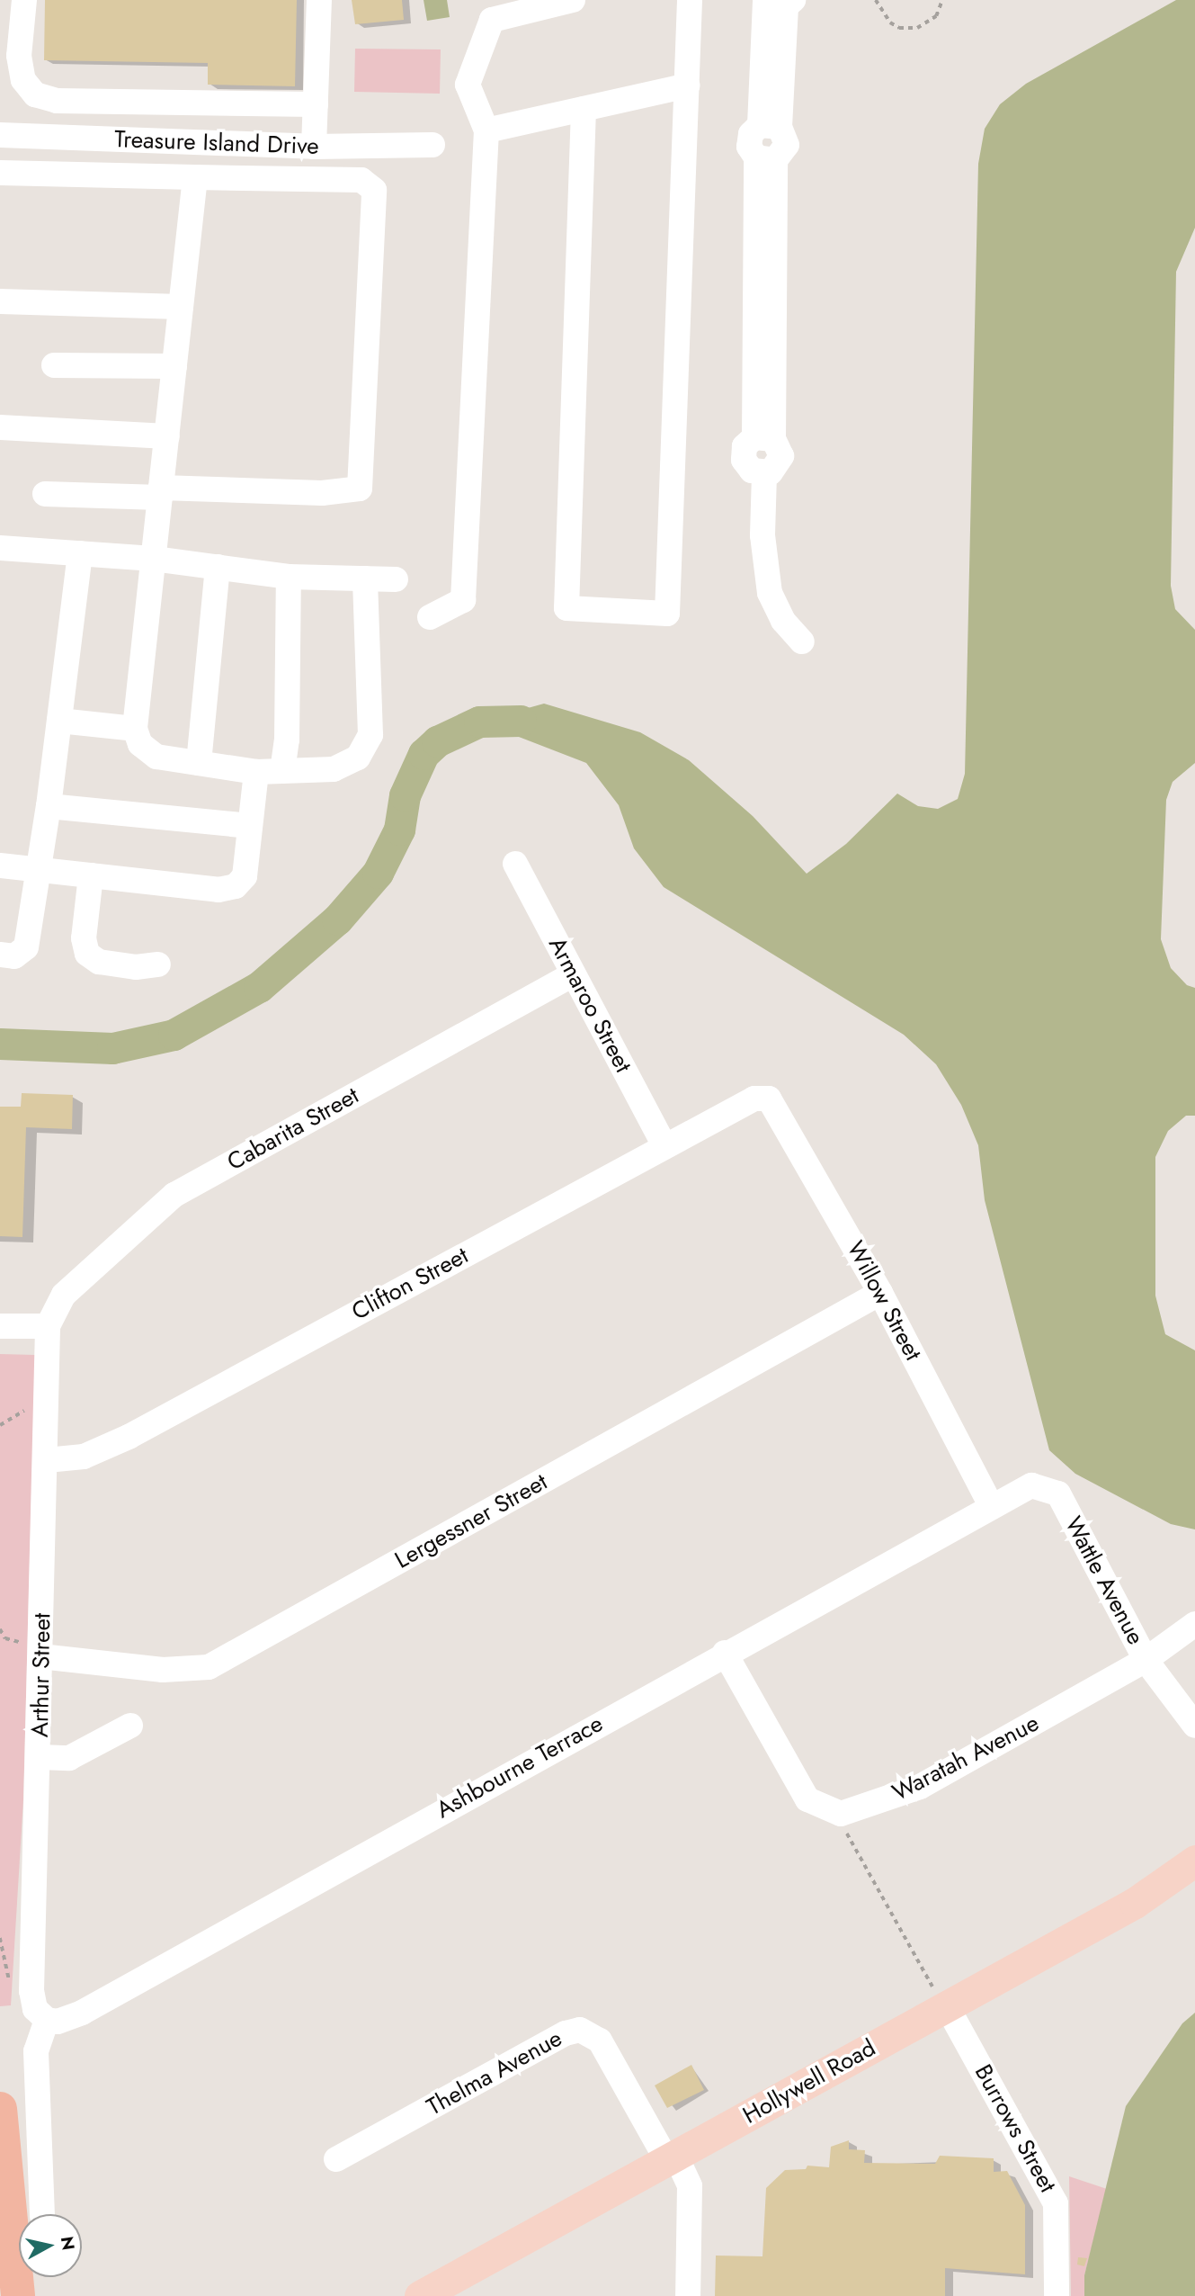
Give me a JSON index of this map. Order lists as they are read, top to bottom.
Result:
{
  "streets": {
    "main road": ["Hollywell Road"],
    "street": [
      "Treasure Island Drive",
      "Armaroo Street",
      "Cabarita Street",
      "Clifton Street",
      "Willow Street",
      "Lergessner Street",
      "Wattle Avenue",
      "Arthur Street",
      "Waratah Avenue",
      "Ashbourne Terrace",
      "Thelma Avenue",
      "Burrows Street"
    ]
  },
  "crossings": [
    ["Armaroo Street", "Cabarita Street"],
    ["Armaroo Street", "Clifton Street"],
    ["Cabarita Street", "Arthur Street"],
    ["Clifton Street", "Willow Street"],
    ["Clifton Street", "Arthur Street"],
    ["Willow Street", "Lergessner Street"],
    ["Willow Street", "Wattle Avenue"],
    ["Willow Street", "Ashbourne Terrace"],
    ["Lergessner Street", "Arthur Street"],
    ["Wattle Avenue", "Waratah Avenue"],
    ["Wattle Avenue", "Ashbourne Terrace"],
    ["Arthur Street", "Ashbourne Terrace"],
    ["Waratah Avenue", "Ashbourne Terrace"],
    ["Thelma Avenue", "Hollywell Road"],
    ["Hollywell Road", "Burrows Street"]
  ],
  "north": "right"
}
